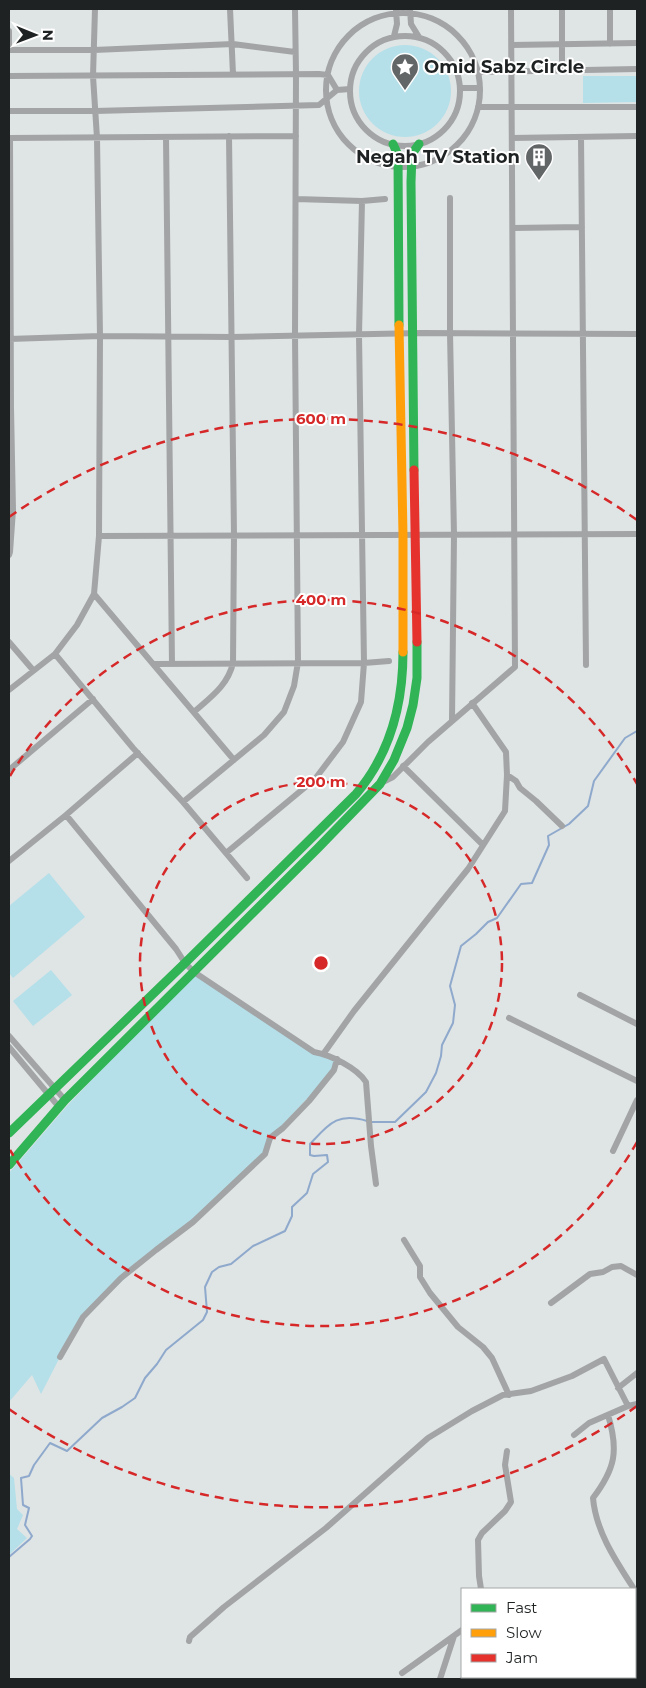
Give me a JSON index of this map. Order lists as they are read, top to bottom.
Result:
{
  "places": {
    "place": ["Omid Sabz Circle"],
    "building": ["Negah TV Station"]
  },
  "legend": ["Fast", "Slow", "Jam"],
  "north": "right",
  "rings": ["600 m", "400 m", "200 m"]
}
